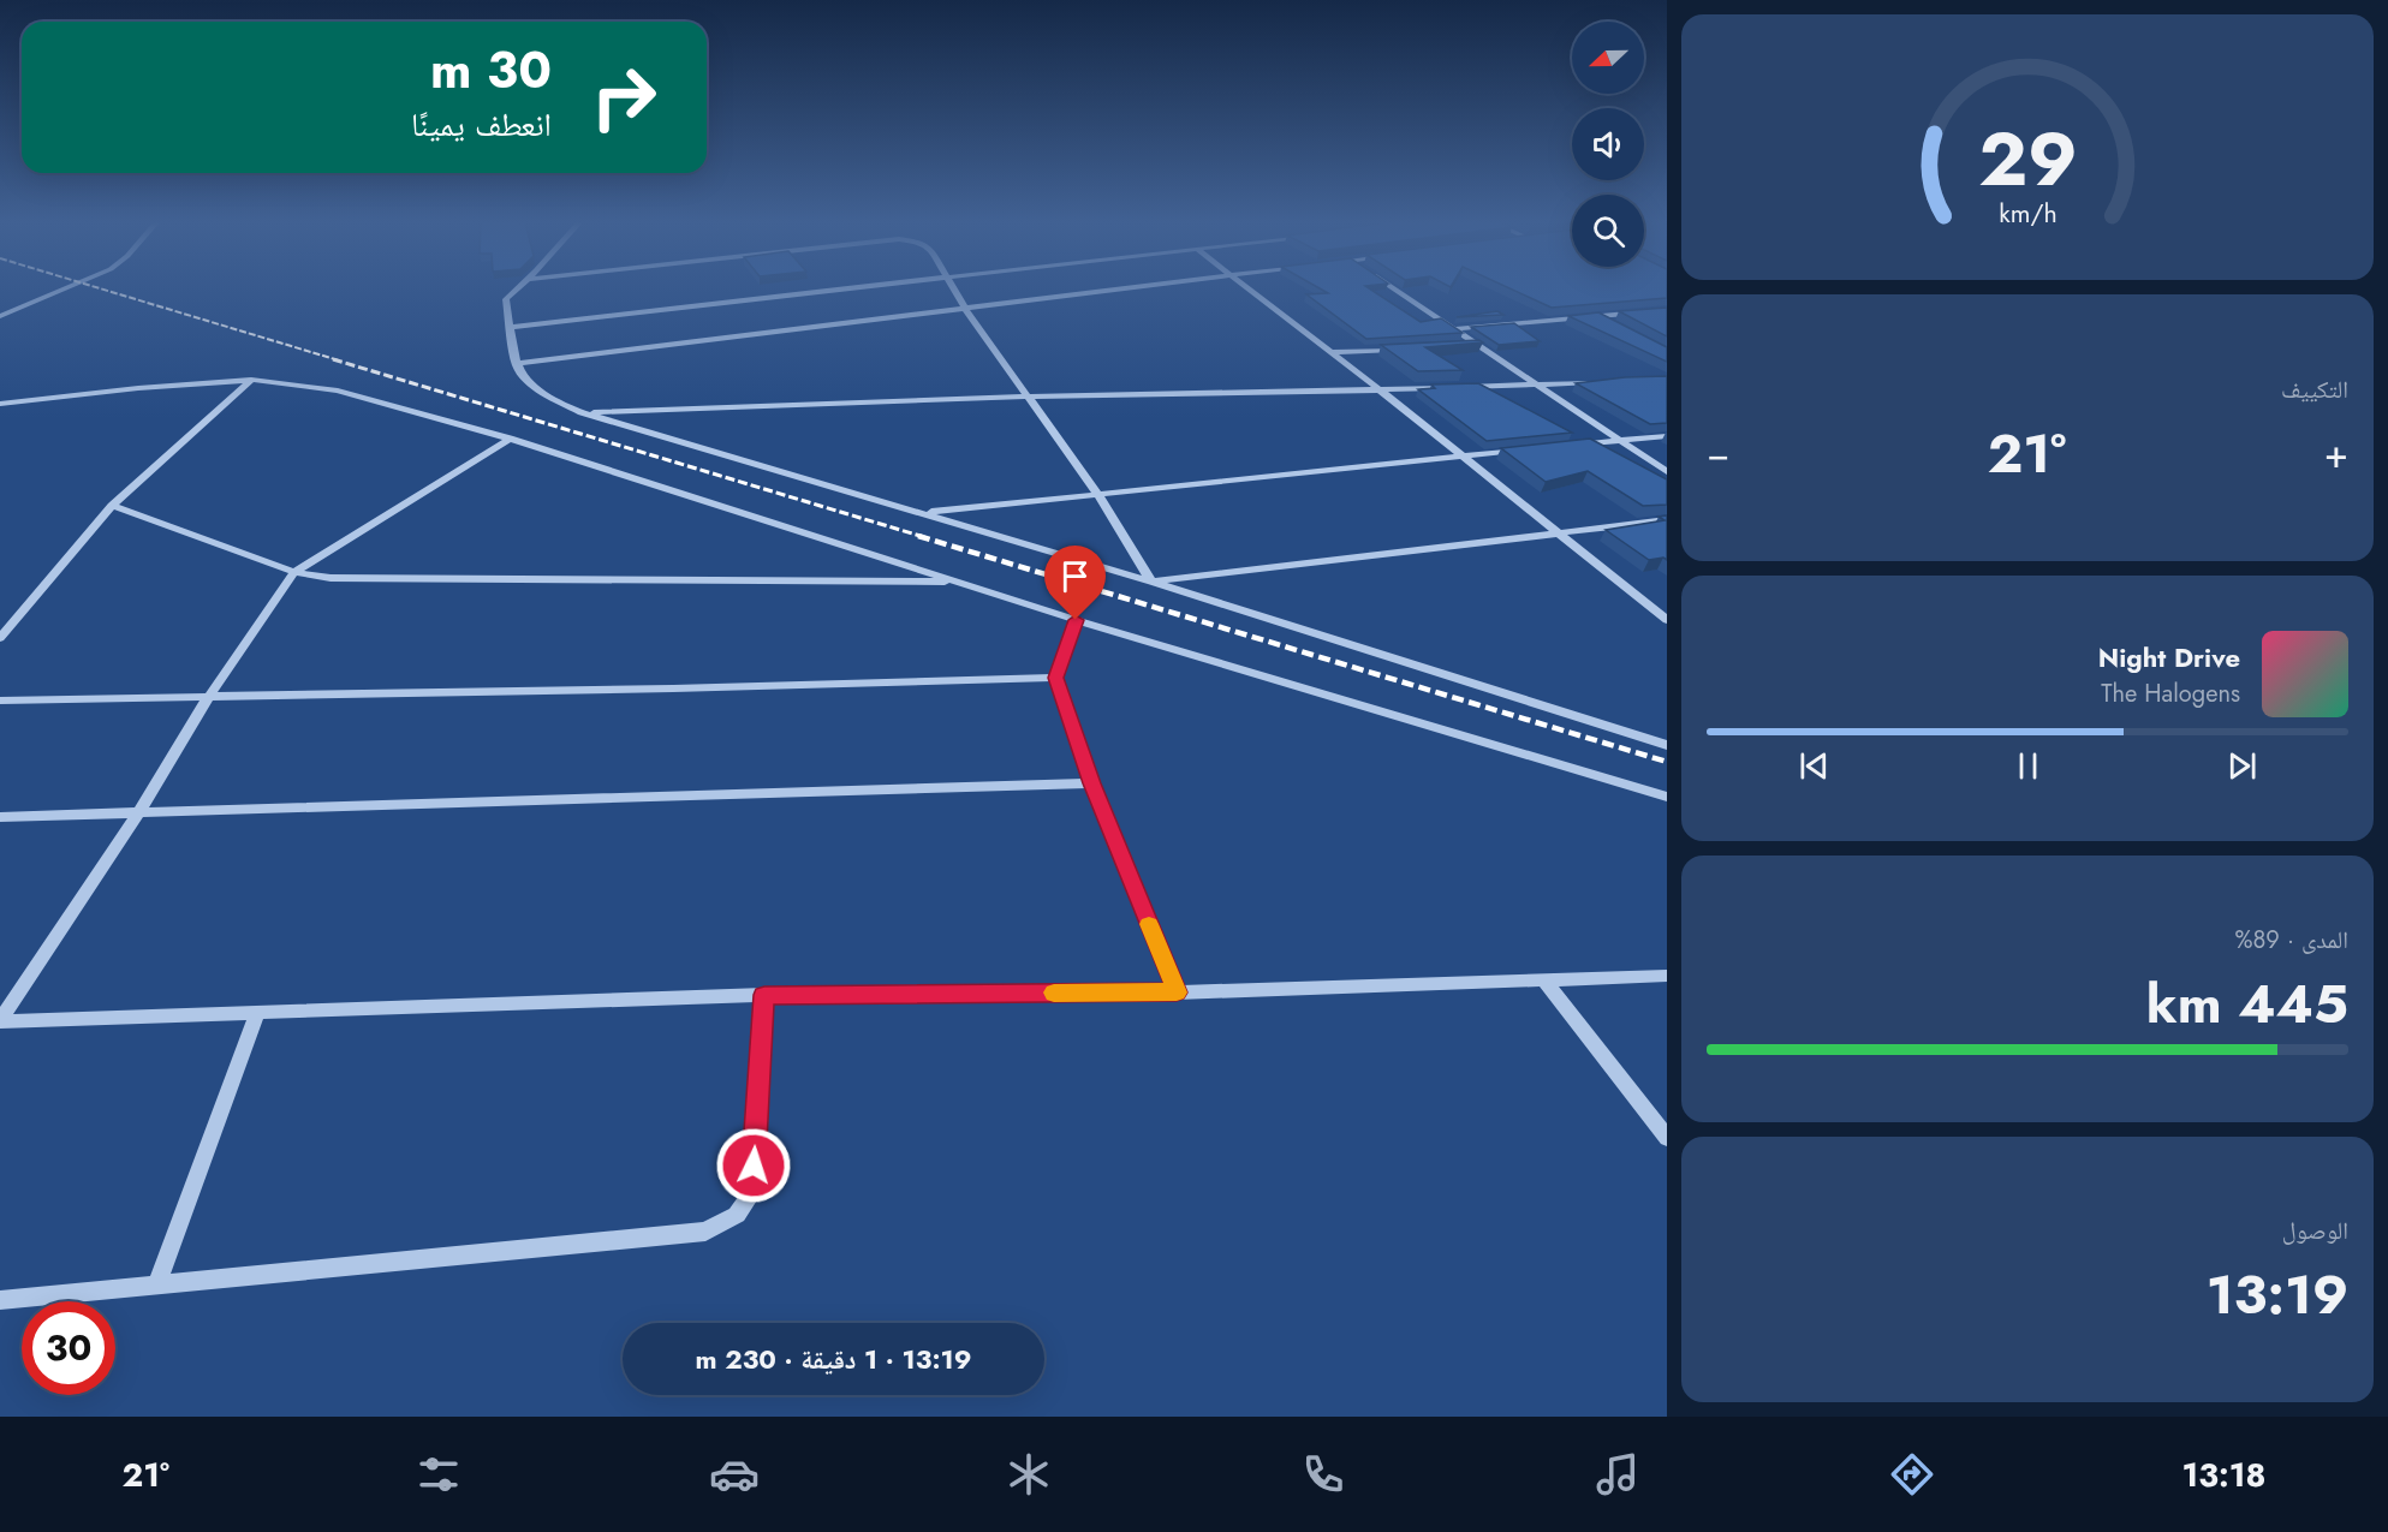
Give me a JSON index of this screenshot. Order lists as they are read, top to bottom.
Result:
{
  "north": "left",
  "page": {
    "turn": ["30 m", "انعطف يمينًا"],
    "tile": [
      "التكييف",
      ["المدى · 89%", "445 km"],
      ["الوصول", "13:19"]
    ],
    "heat": ["−", "21°", "+"],
    "song": ["Night Drive", "The Halogens"],
    "limit": "30",
    "trip": "13:19 · 1 دقيقة · 230 m",
    "tabs": ["13:18", "21°"],
    "gauge": ["29", "km/h"]
  }
}
